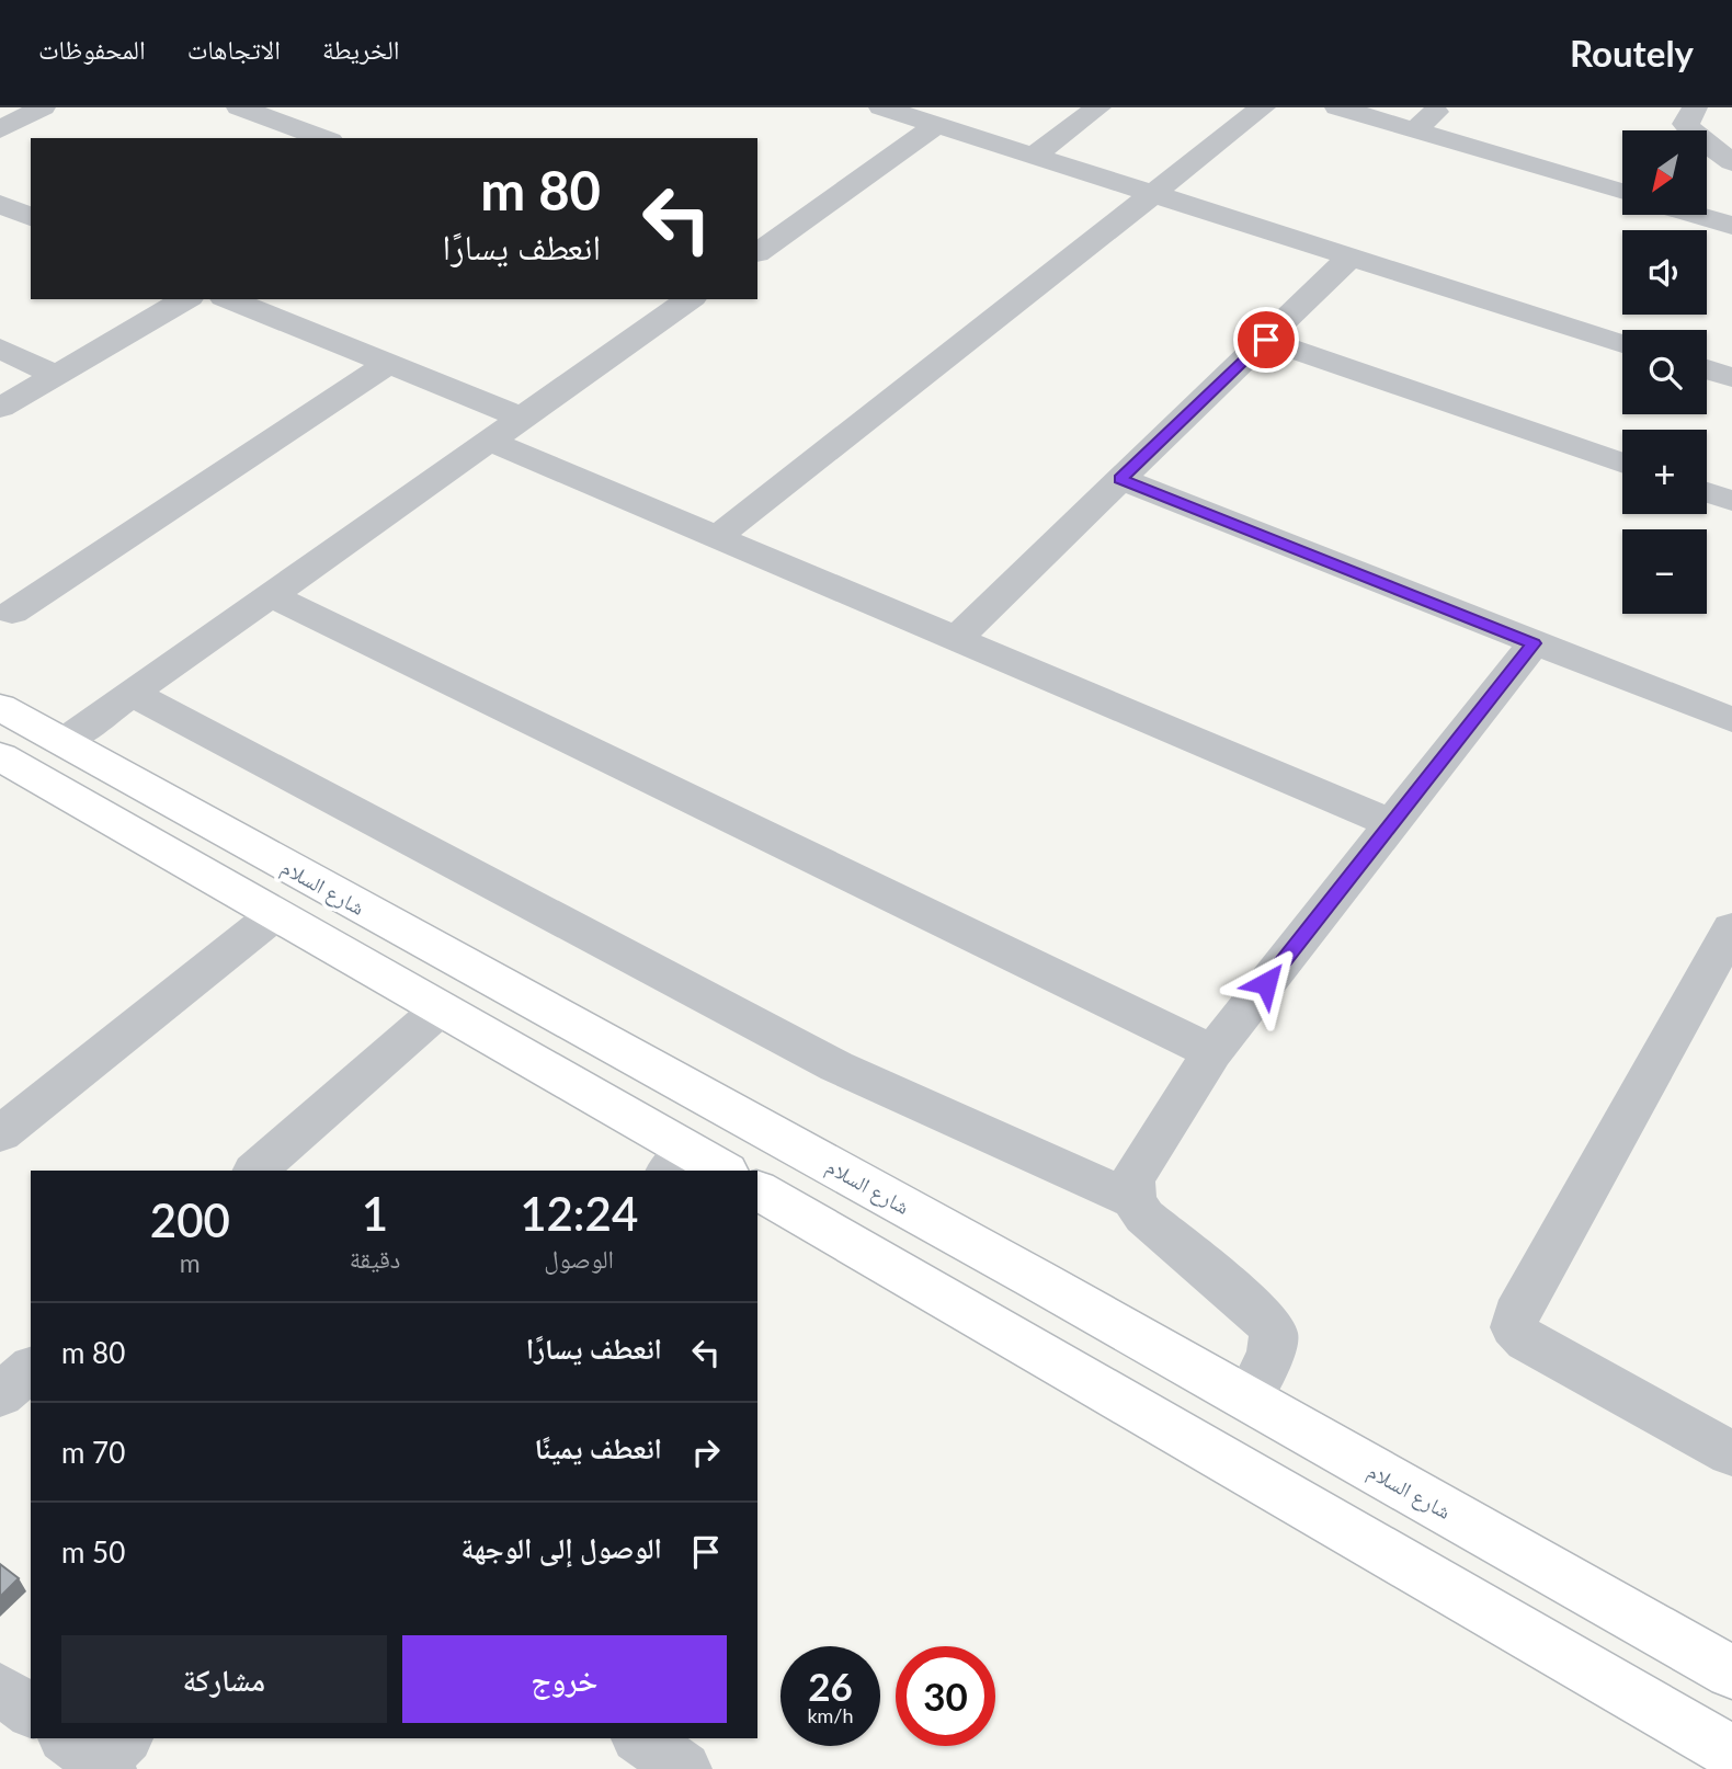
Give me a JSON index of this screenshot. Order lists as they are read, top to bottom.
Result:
{
  "streets": {
    "main road": ["شارع السلام"]
  },
  "north": "bottom left",
  "page": {
    "header": "Routely",
    "nav": ["الخريطة", "الاتجاهات", "المحفوظات"],
    "map_buttons": ["+", "−"],
    "turn": ["80 m", "انعطف يسارًا"],
    "eta": [
      "12:24",
      "الوصول",
      "1",
      "دقيقة",
      "200",
      "m"
    ],
    "list": [
      {
        "name": "انعطف يسارًا",
        "value": "80 m"
      },
      {
        "name": "انعطف يمينًا",
        "value": "70 m"
      },
      {
        "name": "الوصول إلى الوجهة",
        "value": "50 m"
      }
    ],
    "buttons": ["خروج", "مشاركة"],
    "speed": "26 km/h",
    "limit": "30"
  }
}
